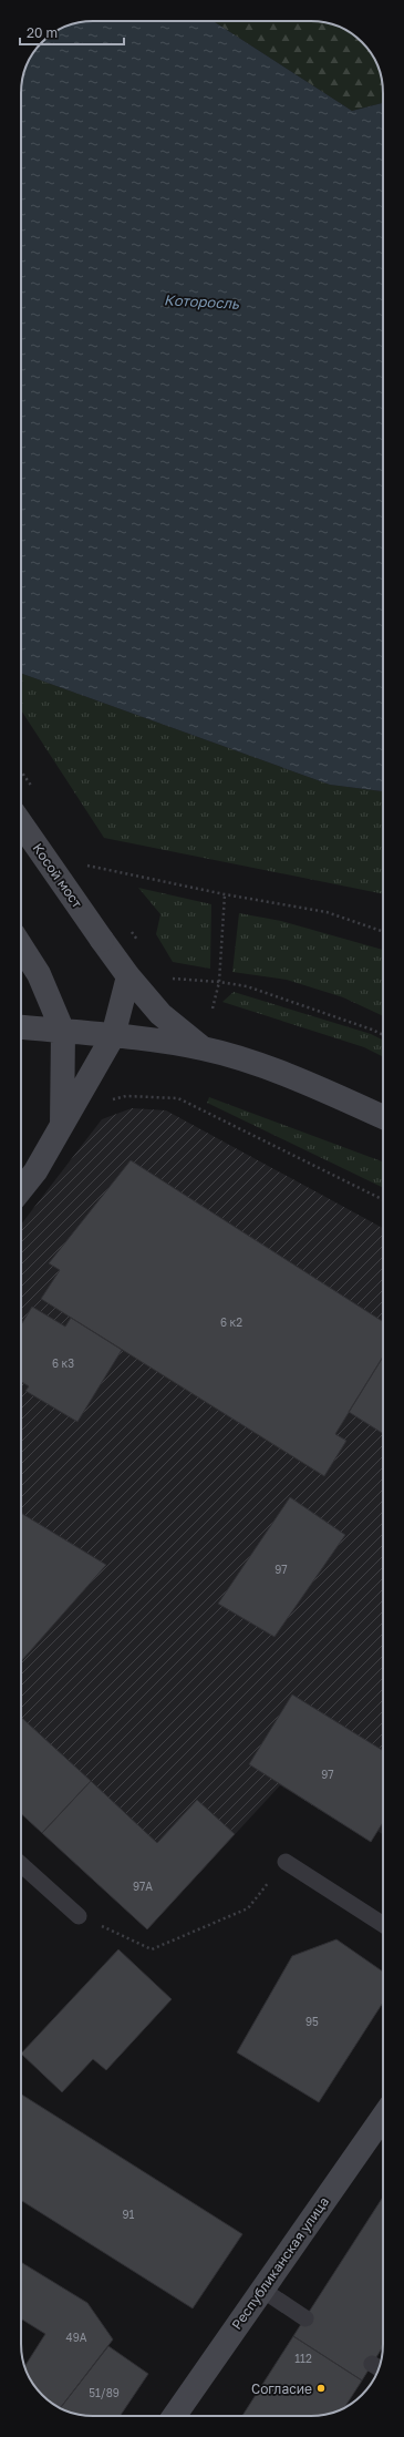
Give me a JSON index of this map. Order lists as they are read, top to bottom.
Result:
{
  "streets": {
    "main road": ["Косой мост", "Республиканская улица"]
  },
  "water": ["Которосль"],
  "places": ["Согласие"],
  "house_numbers": [
    "6 к2",
    "6 к3",
    "97",
    "97",
    "97А",
    "95",
    "91",
    "49А",
    "112",
    "51/89"
  ],
  "scale_bar": "20 m"
}
